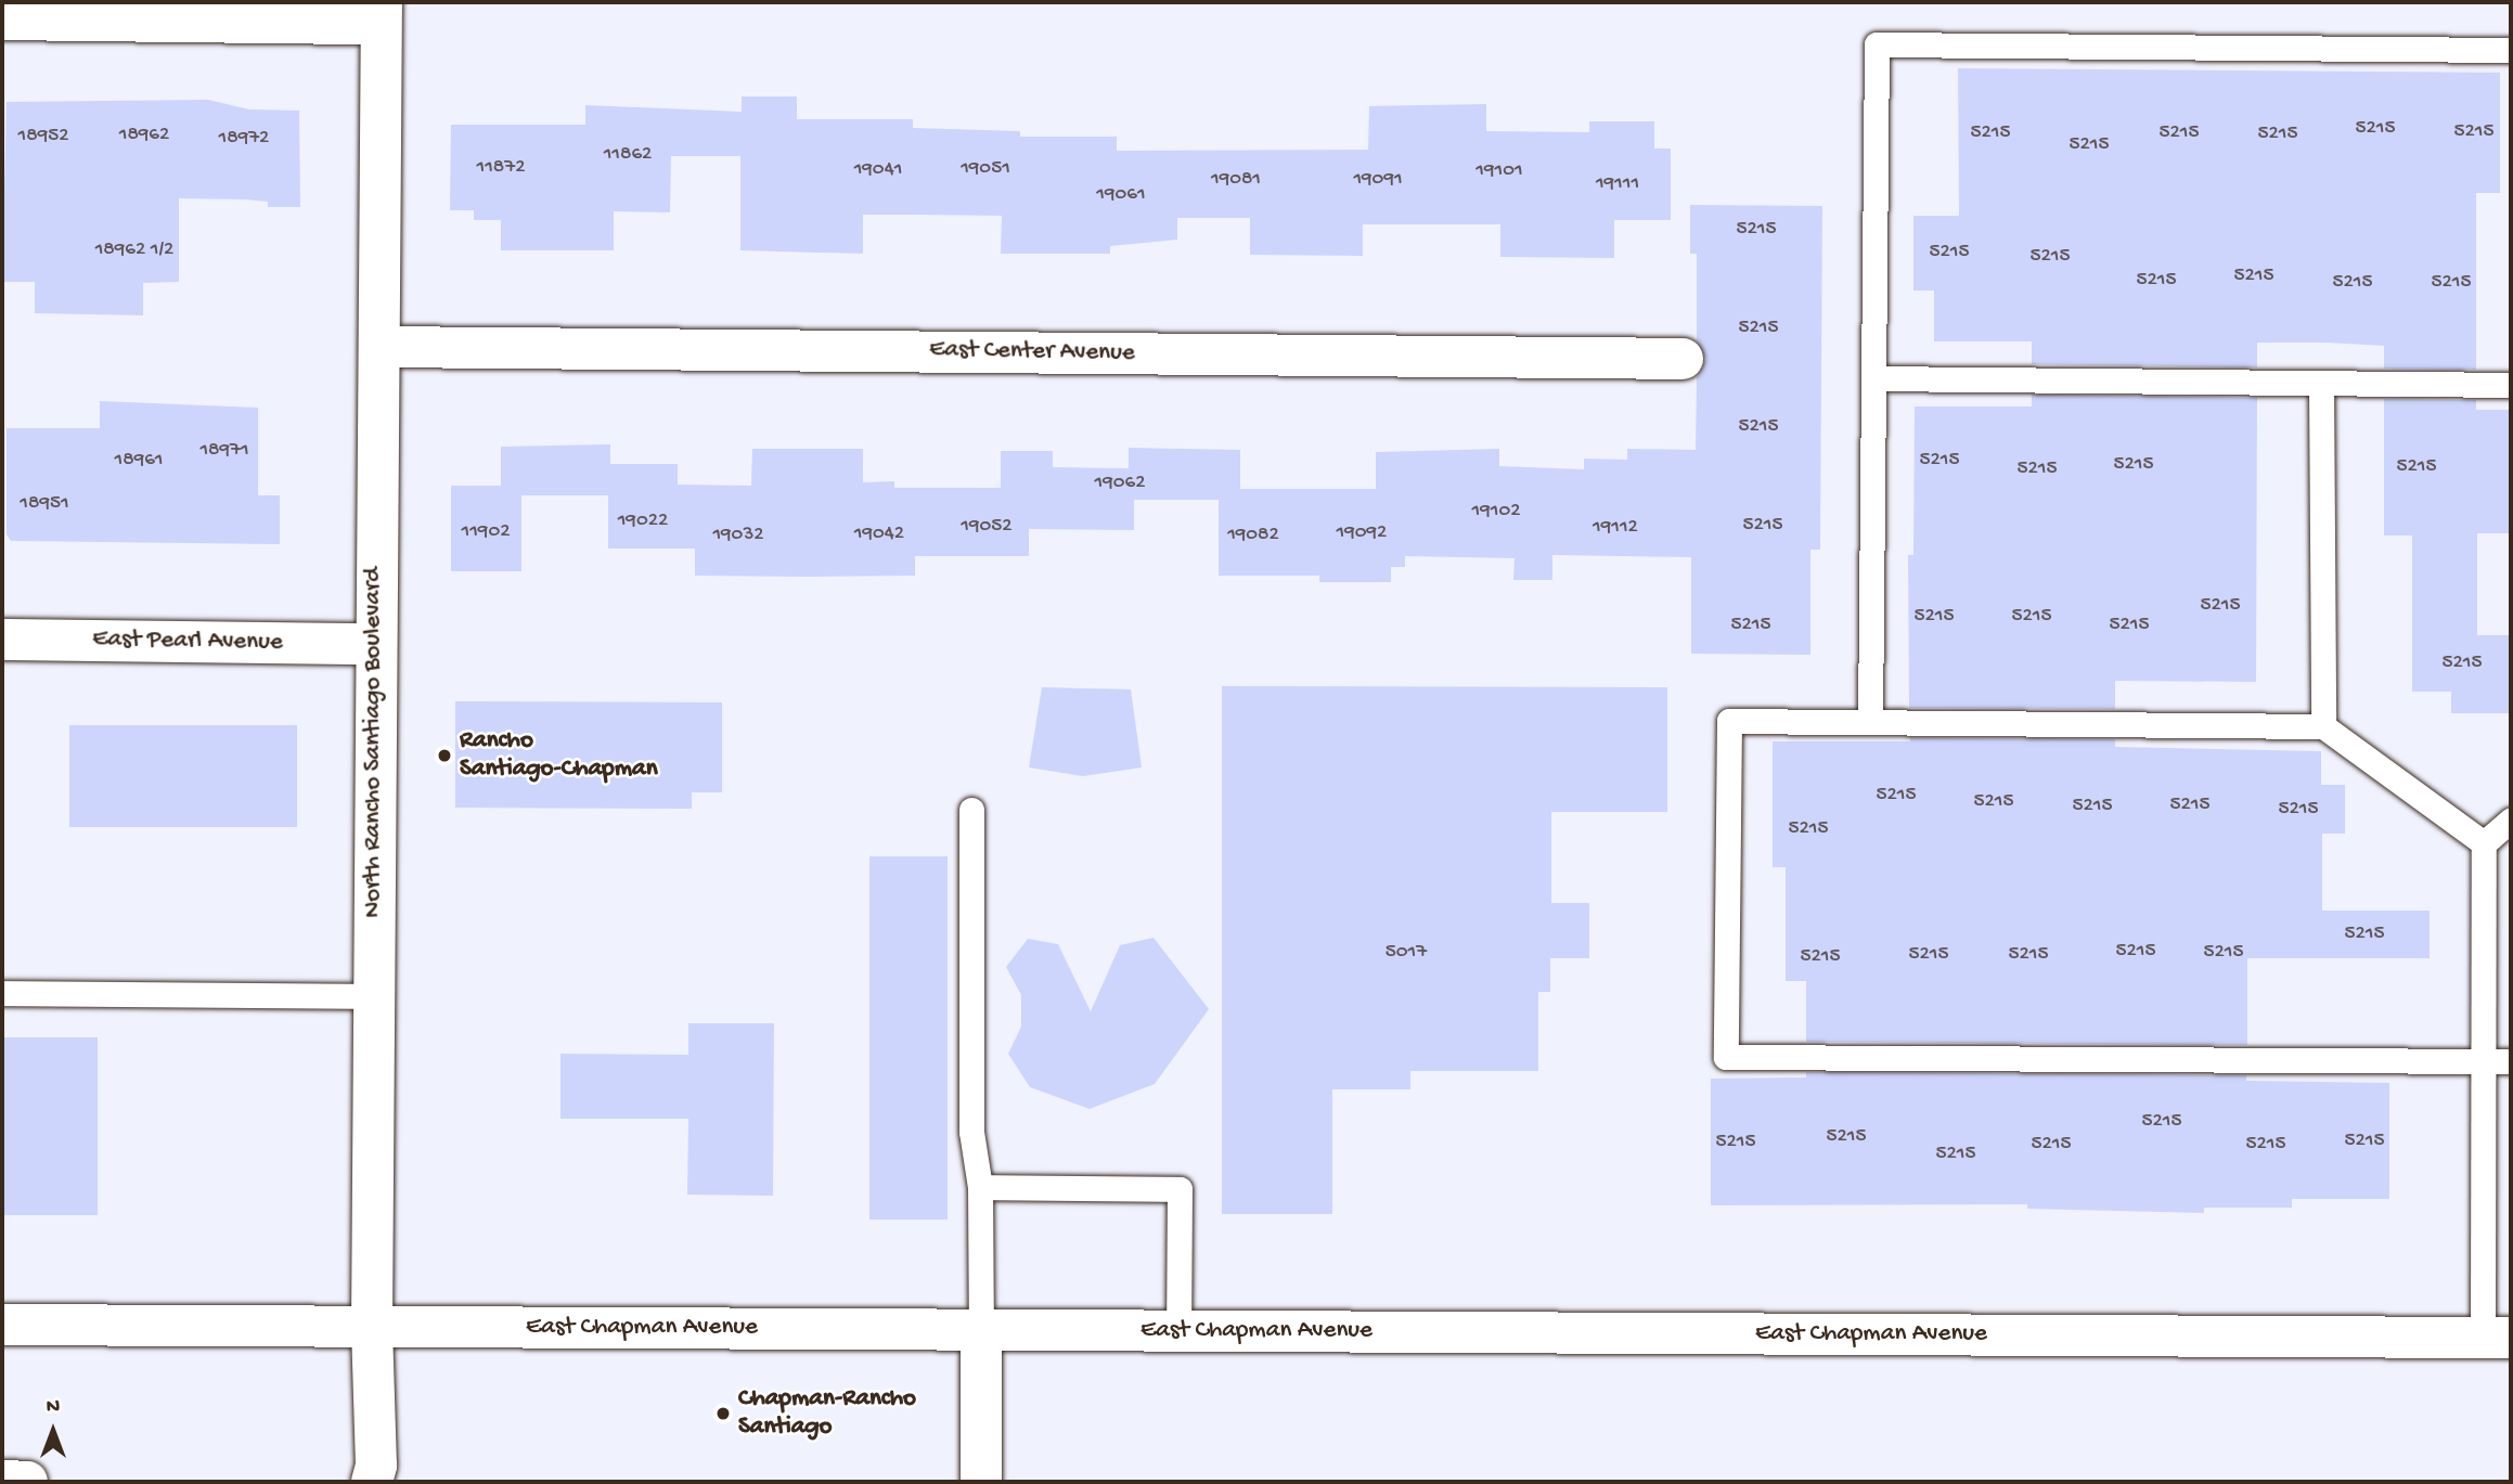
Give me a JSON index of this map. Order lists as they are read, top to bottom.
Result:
{
  "streets": {
    "street": [
      "East Center Avenue",
      "East Pearl Avenue",
      "North Rancho Santiago Boulevard",
      "East Chapman Avenue"
    ]
  },
  "crossings": [
    ["East Center Avenue", "North Rancho Santiago Boulevard"],
    ["East Pearl Avenue", "North Rancho Santiago Boulevard"],
    ["North Rancho Santiago Boulevard", "East Chapman Avenue"]
  ],
  "places": ["Rancho Santiago-Chapman", "Chapman-Rancho Santiago"],
  "house_numbers": [
    "5215",
    "5215",
    "5215",
    "5215",
    "5215",
    "18962",
    "18952",
    "18972",
    "5215",
    "11862",
    "11872",
    "19051",
    "19041",
    "19101",
    "19081",
    "19091",
    "19111",
    "19061",
    "5215",
    "18962 1/2",
    "5215",
    "5215",
    "5215",
    "5215",
    "5215",
    "5215",
    "5215",
    "5215",
    "18971",
    "18961",
    "5215",
    "5215",
    "5215",
    "5215",
    "19062",
    "18951",
    "19102",
    "19022",
    "5215",
    "19052",
    "19112",
    "11902",
    "19092",
    "19042",
    "19032",
    "19082",
    "5215",
    "5215",
    "5215",
    "5215",
    "5215",
    "5215",
    "5215",
    "5215",
    "5215",
    "5215",
    "5215",
    "5215",
    "5215",
    "5215",
    "5017",
    "5215",
    "5215",
    "5215",
    "5215",
    "5215",
    "5215",
    "5215",
    "5215",
    "5215",
    "5215",
    "5215"
  ],
  "north": "top"
}
